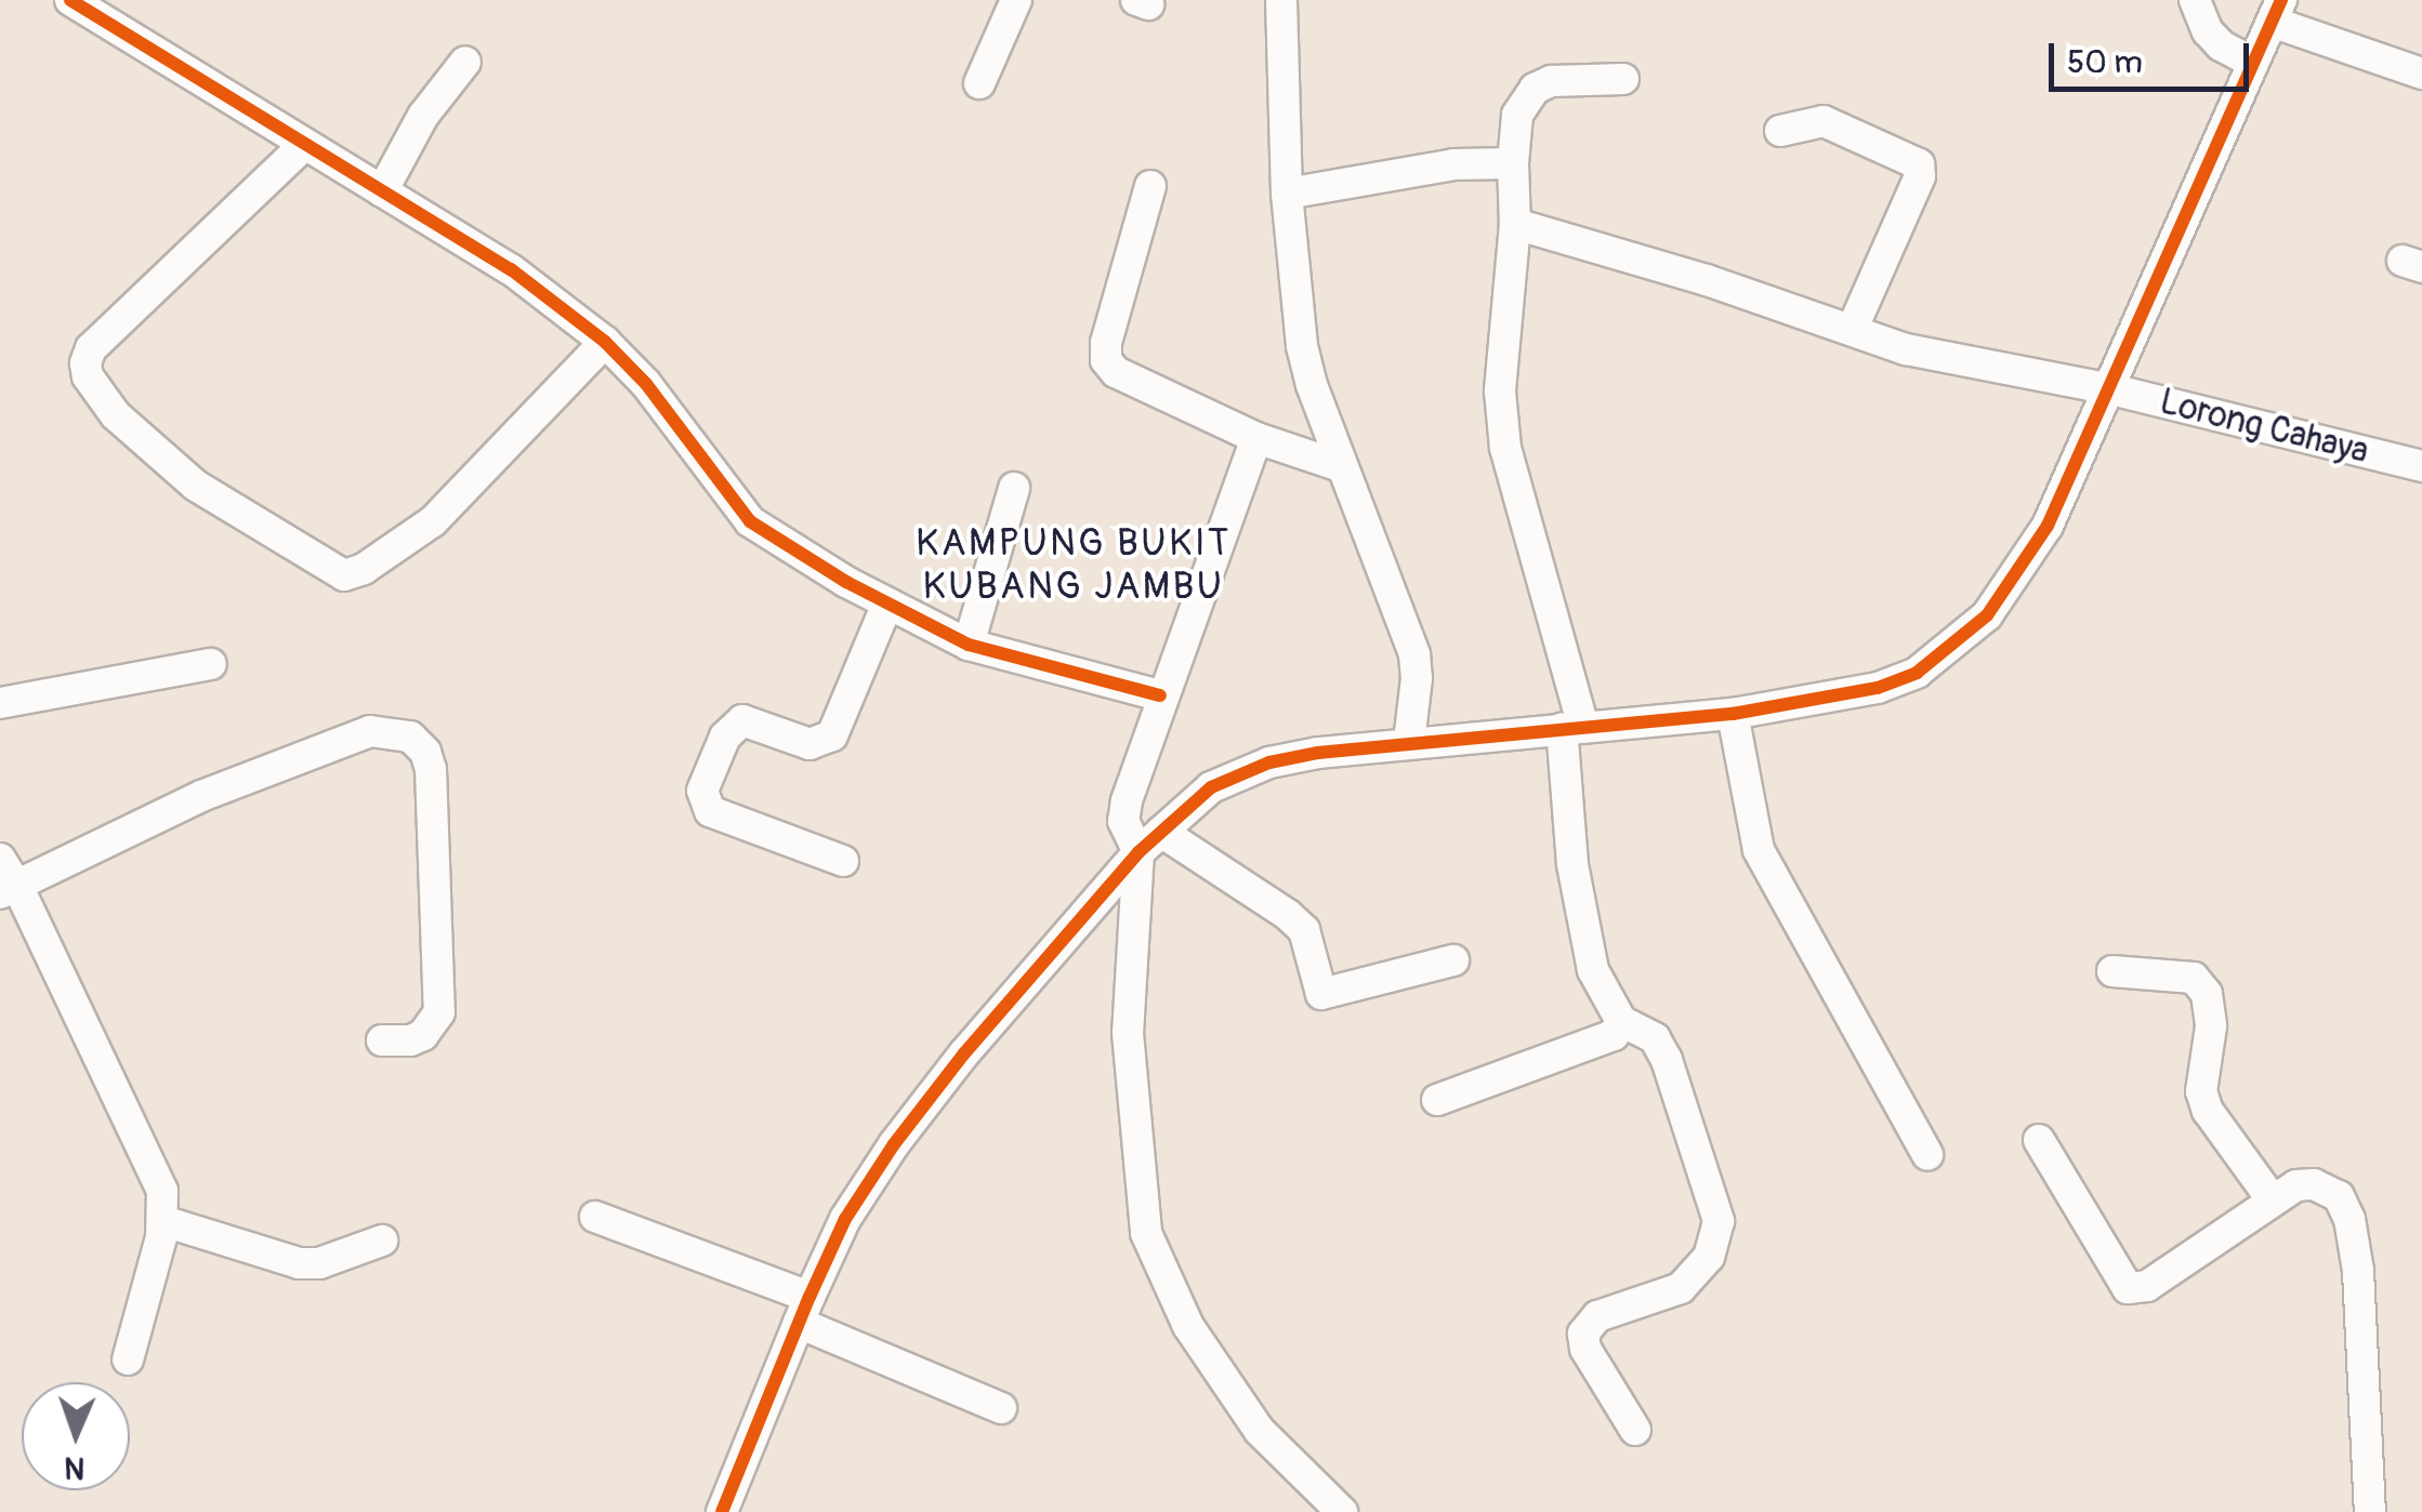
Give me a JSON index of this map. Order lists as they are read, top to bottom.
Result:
{
  "streets": {
    "street": ["Lorong Cahaya"]
  },
  "districts": ["KAMPUNG BUKIT KUBANG JAMBU"],
  "scale_bar": "50 m",
  "north": "bottom"
}
